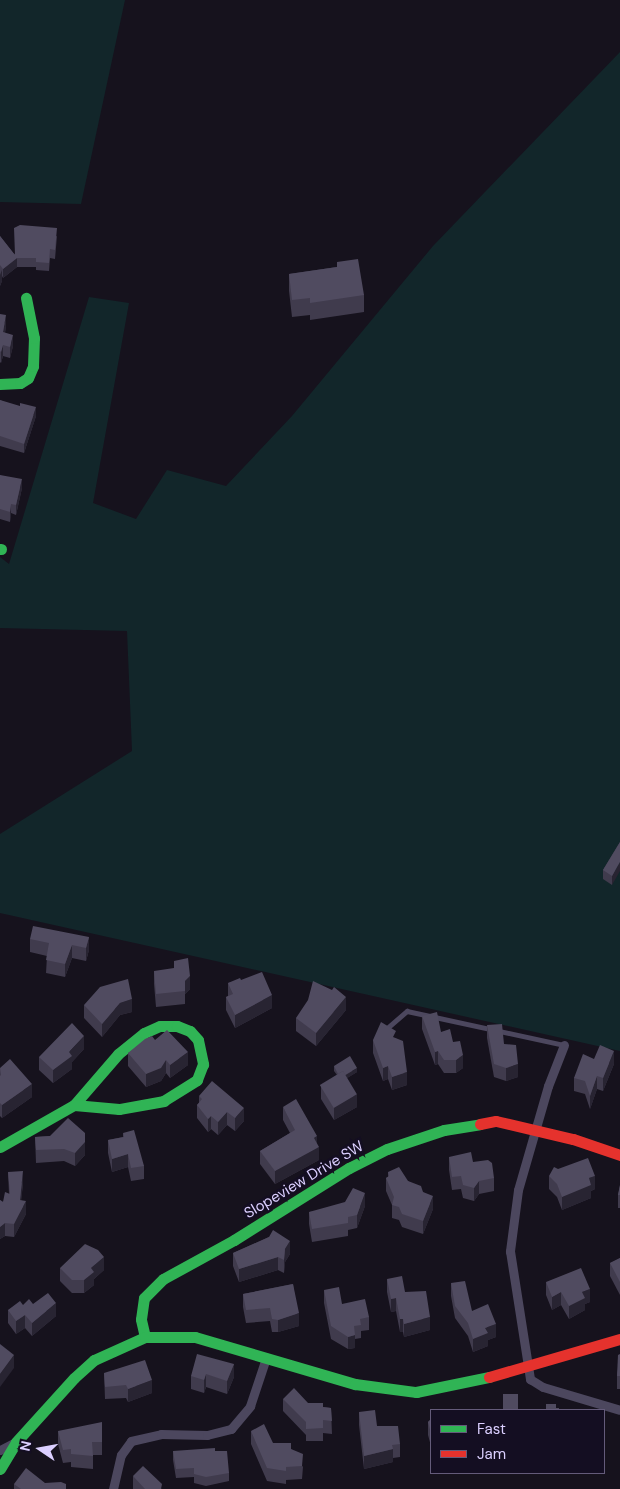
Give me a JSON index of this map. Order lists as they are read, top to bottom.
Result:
{
  "streets": {
    "street": ["Slopeview Drive SW"]
  },
  "legend": ["Fast", "Jam"],
  "north": "left"
}
